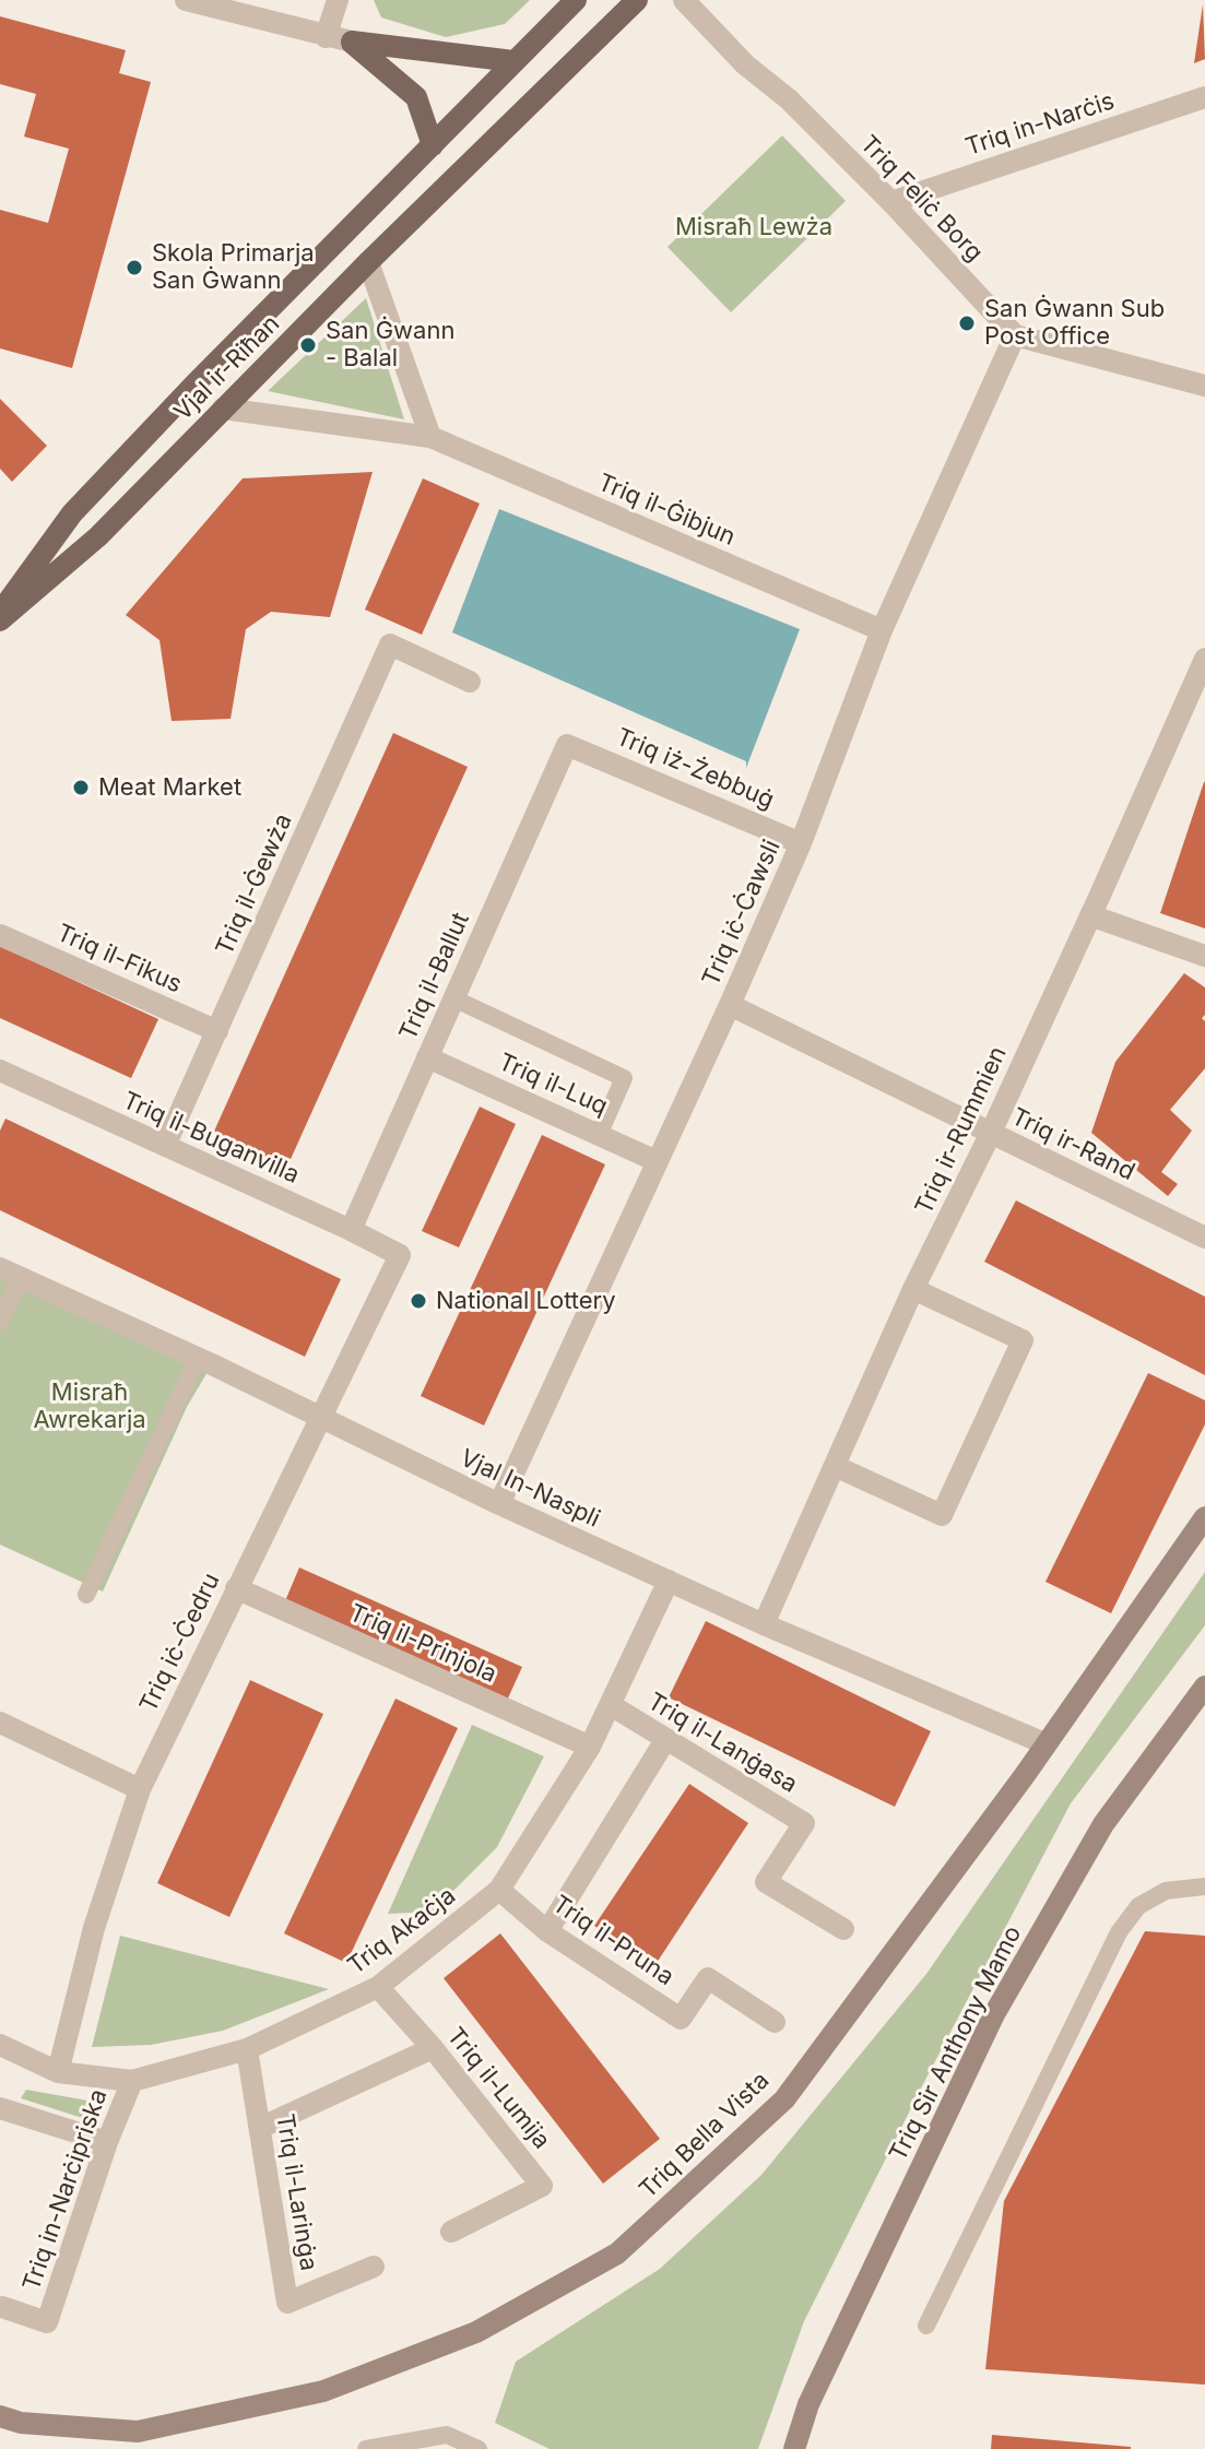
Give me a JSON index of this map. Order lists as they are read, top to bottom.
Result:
{
  "streets": {
    "main road": ["Vjal ir-Riħan", "Triq Sir Anthony Mamo", "Triq Bella Vista"],
    "street": [
      "Triq in-Narċis",
      "Triq Feliċ Borg",
      "Triq il-Ġibjun",
      "Triq iż-Żebbuġ",
      "Triq il-Ġewża",
      "Triq iċ-Ċawsli",
      "Triq il-Fikus",
      "Triq il-Ballut",
      "Triq il-Luq",
      "Triq ir-Rummien",
      "Triq il-Buganvilla",
      "Triq ir-Rand",
      "Vjal In-Naspli",
      "Triq iċ-Ċedru",
      "Triq il-Prinjola",
      "Triq il-Lanġasa",
      "Triq Akaċja",
      "Triq il-Pruna",
      "Triq il-Lumija",
      "Triq in-Narċipriska",
      "Triq il-Larinġa"
    ]
  },
  "crossings": [
    ["Triq in-Narċis", "Triq Feliċ Borg"],
    ["Triq Feliċ Borg", "Triq iċ-Ċawsli"],
    ["Vjal ir-Riħan", "Triq il-Ġibjun"],
    ["Triq il-Ġibjun", "Triq iċ-Ċawsli"],
    ["Triq iż-Żebbuġ", "Triq iċ-Ċawsli"],
    ["Triq iż-Żebbuġ", "Triq il-Ballut"],
    ["Triq il-Ġewża", "Triq il-Fikus"],
    ["Triq il-Ġewża", "Triq il-Buganvilla"],
    ["Triq iċ-Ċawsli", "Triq il-Luq"],
    ["Triq iċ-Ċawsli", "Triq ir-Rand"],
    ["Triq iċ-Ċawsli", "Vjal In-Naspli"],
    ["Triq il-Ballut", "Triq il-Luq"],
    ["Triq il-Ballut", "Triq il-Buganvilla"],
    ["Triq ir-Rummien", "Triq ir-Rand"],
    ["Triq ir-Rummien", "Vjal In-Naspli"],
    ["Triq il-Buganvilla", "Triq iċ-Ċedru"],
    ["Vjal In-Naspli", "Triq iċ-Ċedru"],
    ["Vjal In-Naspli", "Triq Akaċja"],
    ["Vjal In-Naspli", "Triq Bella Vista"],
    ["Triq iċ-Ċedru", "Triq il-Prinjola"],
    ["Triq iċ-Ċedru", "Triq Akaċja"],
    ["Triq il-Prinjola", "Triq Akaċja"],
    ["Triq il-Lanġasa", "Triq Akaċja"],
    ["Triq Akaċja", "Triq il-Pruna"],
    ["Triq Akaċja", "Triq il-Lumija"],
    ["Triq Akaċja", "Triq in-Narċipriska"],
    ["Triq Akaċja", "Triq il-Larinġa"]
  ],
  "parks": ["Misraħ Lewża", "Misraħ Awrekarja"],
  "places": [
    "Skola Primarja San Ġwann",
    "San Ġwann Sub Post Office",
    "San Ġwann - Balal",
    "Meat Market",
    "National Lottery"
  ]
}
